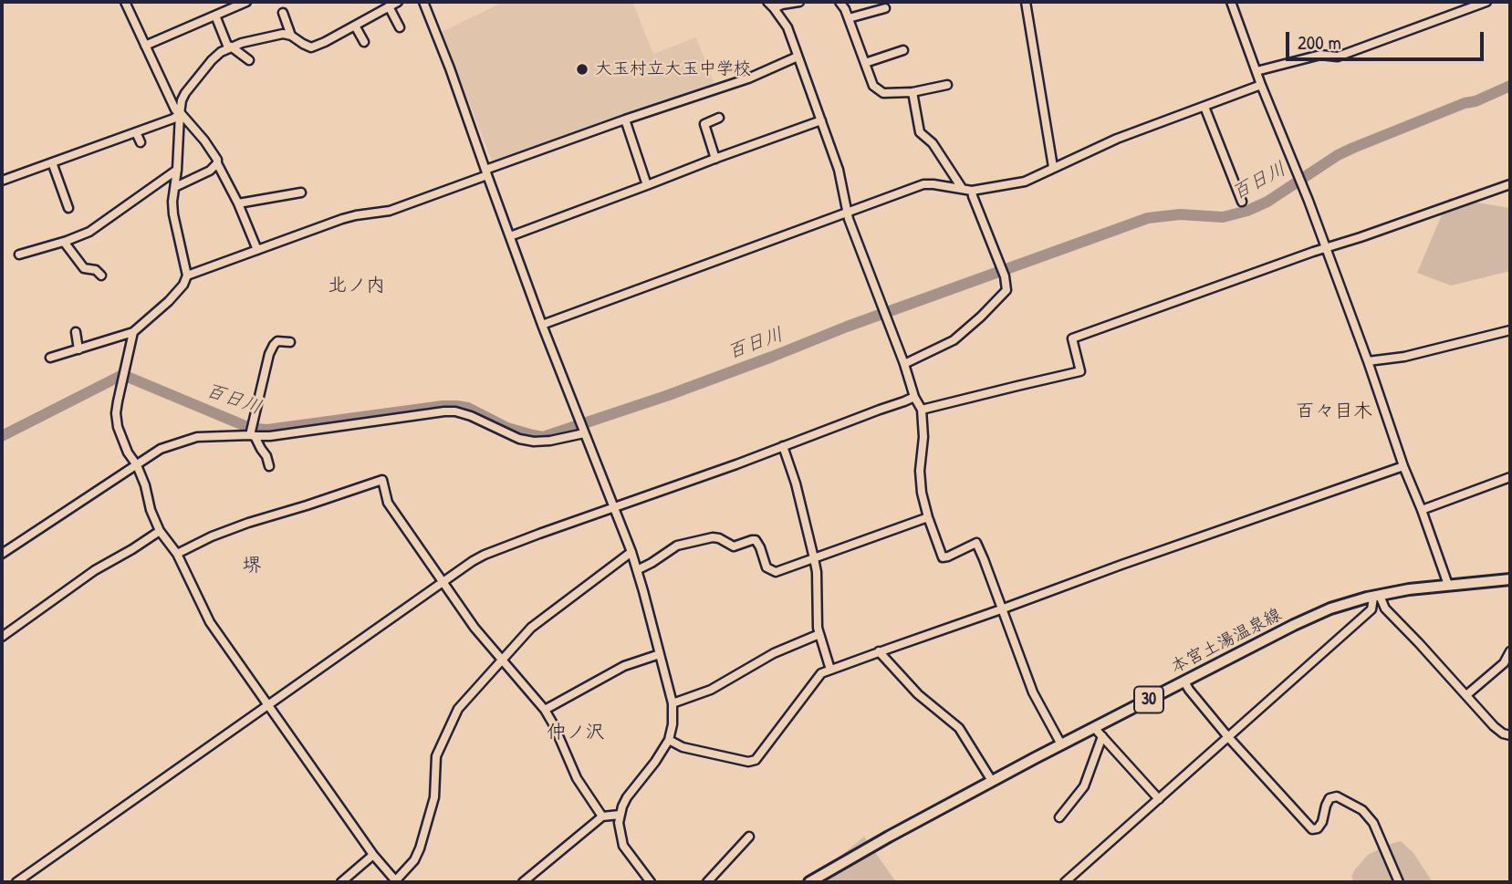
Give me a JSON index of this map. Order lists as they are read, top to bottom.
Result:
{
  "streets": {
    "main road": ["本宮土湯温泉線", "30"]
  },
  "districts": [
    "北ノ内",
    "百々目木",
    "堺",
    "仲ノ沢"
  ],
  "water": ["百日川"],
  "places": ["大玉村立大玉中学校"],
  "scale_bar": "200 m"
}
